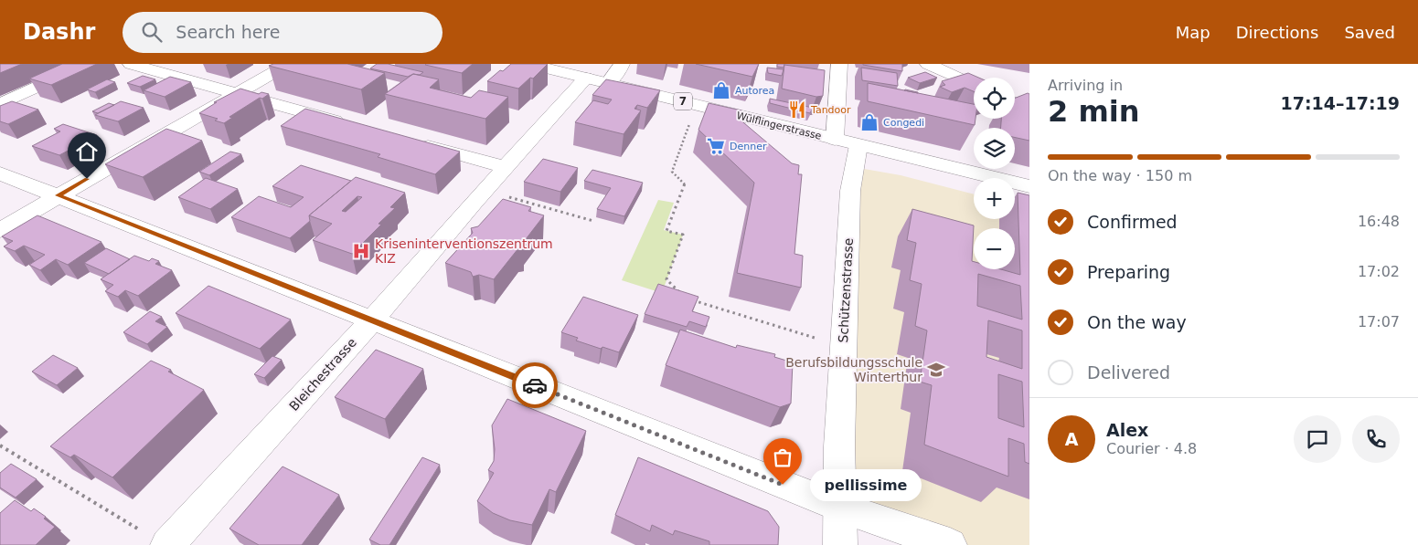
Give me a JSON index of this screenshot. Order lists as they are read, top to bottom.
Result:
{
  "streets": {
    "street": [
      "7",
      "Wülflingerstrasse",
      "Schützenstrasse",
      "Bleichestrasse"
    ]
  },
  "crossings": [
    ["Wülflingerstrasse", "Schützenstrasse"],
    ["Wülflingerstrasse", "Bleichestrasse"]
  ],
  "places": {
    "shop": ["Autorea", "Congedi"],
    "restaurant": ["Tandoor"],
    "supermarket": ["Denner"],
    "hospital": ["Kriseninterventionszentrum KIZ"],
    "school or university": ["Berufsbildungsschule Winterthur"],
    "other": ["pellissime"]
  },
  "page": {
    "header": "Dashr",
    "search": "Search here",
    "nav": ["Map", "Directions", "Saved"],
    "heading": ["2 min", "Arriving in", "17:14–17:19"],
    "panel": ["Alex", "Courier · 4.8"],
    "map_buttons": ["+", "−"],
    "bar": "On the way · 150 m",
    "list": [
      ["Confirmed", "16:48"],
      ["Preparing", "17:02"],
      ["On the way", "17:07"],
      "Delivered"
    ],
    "round": "A",
    "bubble": "pellissime"
  }
}
